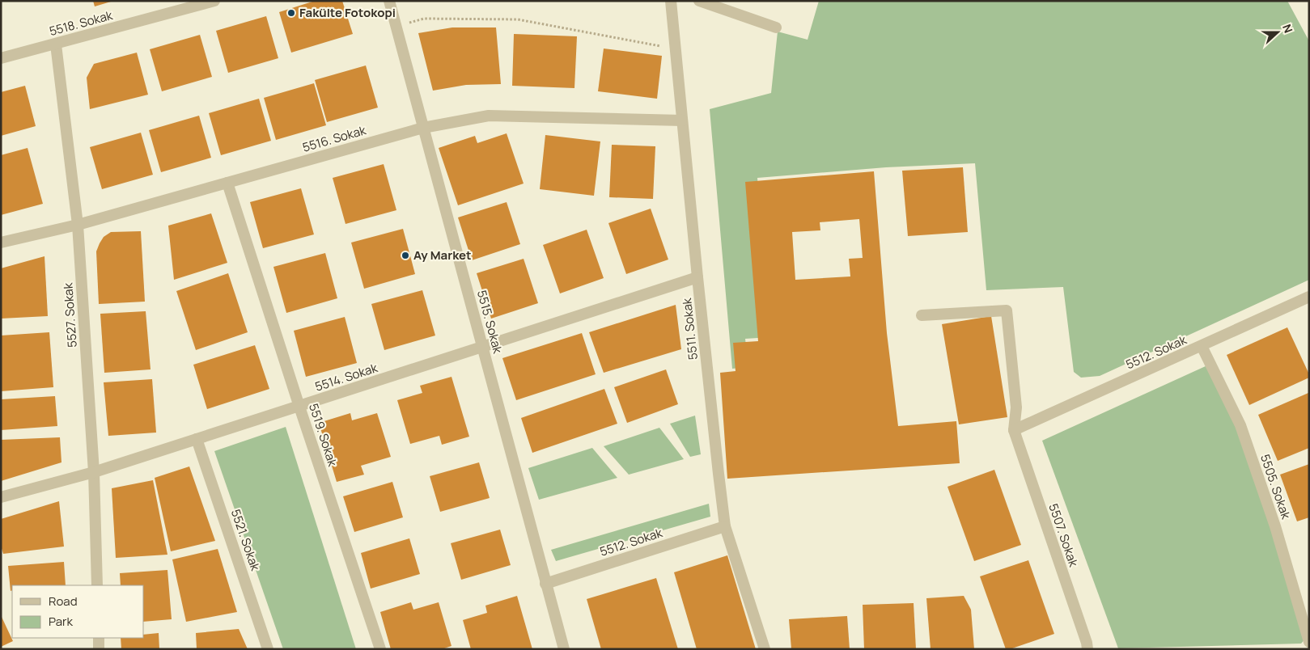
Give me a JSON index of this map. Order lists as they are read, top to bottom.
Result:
{
  "streets": {
    "street": [
      "5518. Sokak",
      "5516. Sokak",
      "5527. Sokak",
      "5515. Sokak",
      "5511. Sokak",
      "5512. Sokak",
      "5514. Sokak",
      "5519. Sokak",
      "5505. Sokak",
      "5507. Sokak",
      "5521. Sokak"
    ]
  },
  "crossings": [
    ["5518. Sokak", "5527. Sokak"],
    ["5516. Sokak", "5527. Sokak"],
    ["5516. Sokak", "5515. Sokak"],
    ["5516. Sokak", "5511. Sokak"],
    ["5516. Sokak", "5519. Sokak"],
    ["5527. Sokak", "5514. Sokak"],
    ["5515. Sokak", "5512. Sokak"],
    ["5515. Sokak", "5514. Sokak"],
    ["5511. Sokak", "5512. Sokak"],
    ["5511. Sokak", "5514. Sokak"],
    ["5512. Sokak", "5505. Sokak"],
    ["5512. Sokak", "5507. Sokak"],
    ["5514. Sokak", "5519. Sokak"],
    ["5514. Sokak", "5521. Sokak"]
  ],
  "places": ["Fakülte Fotokopi", "Ay Market"],
  "legend": ["Road", "Park"],
  "north": "right"
}
